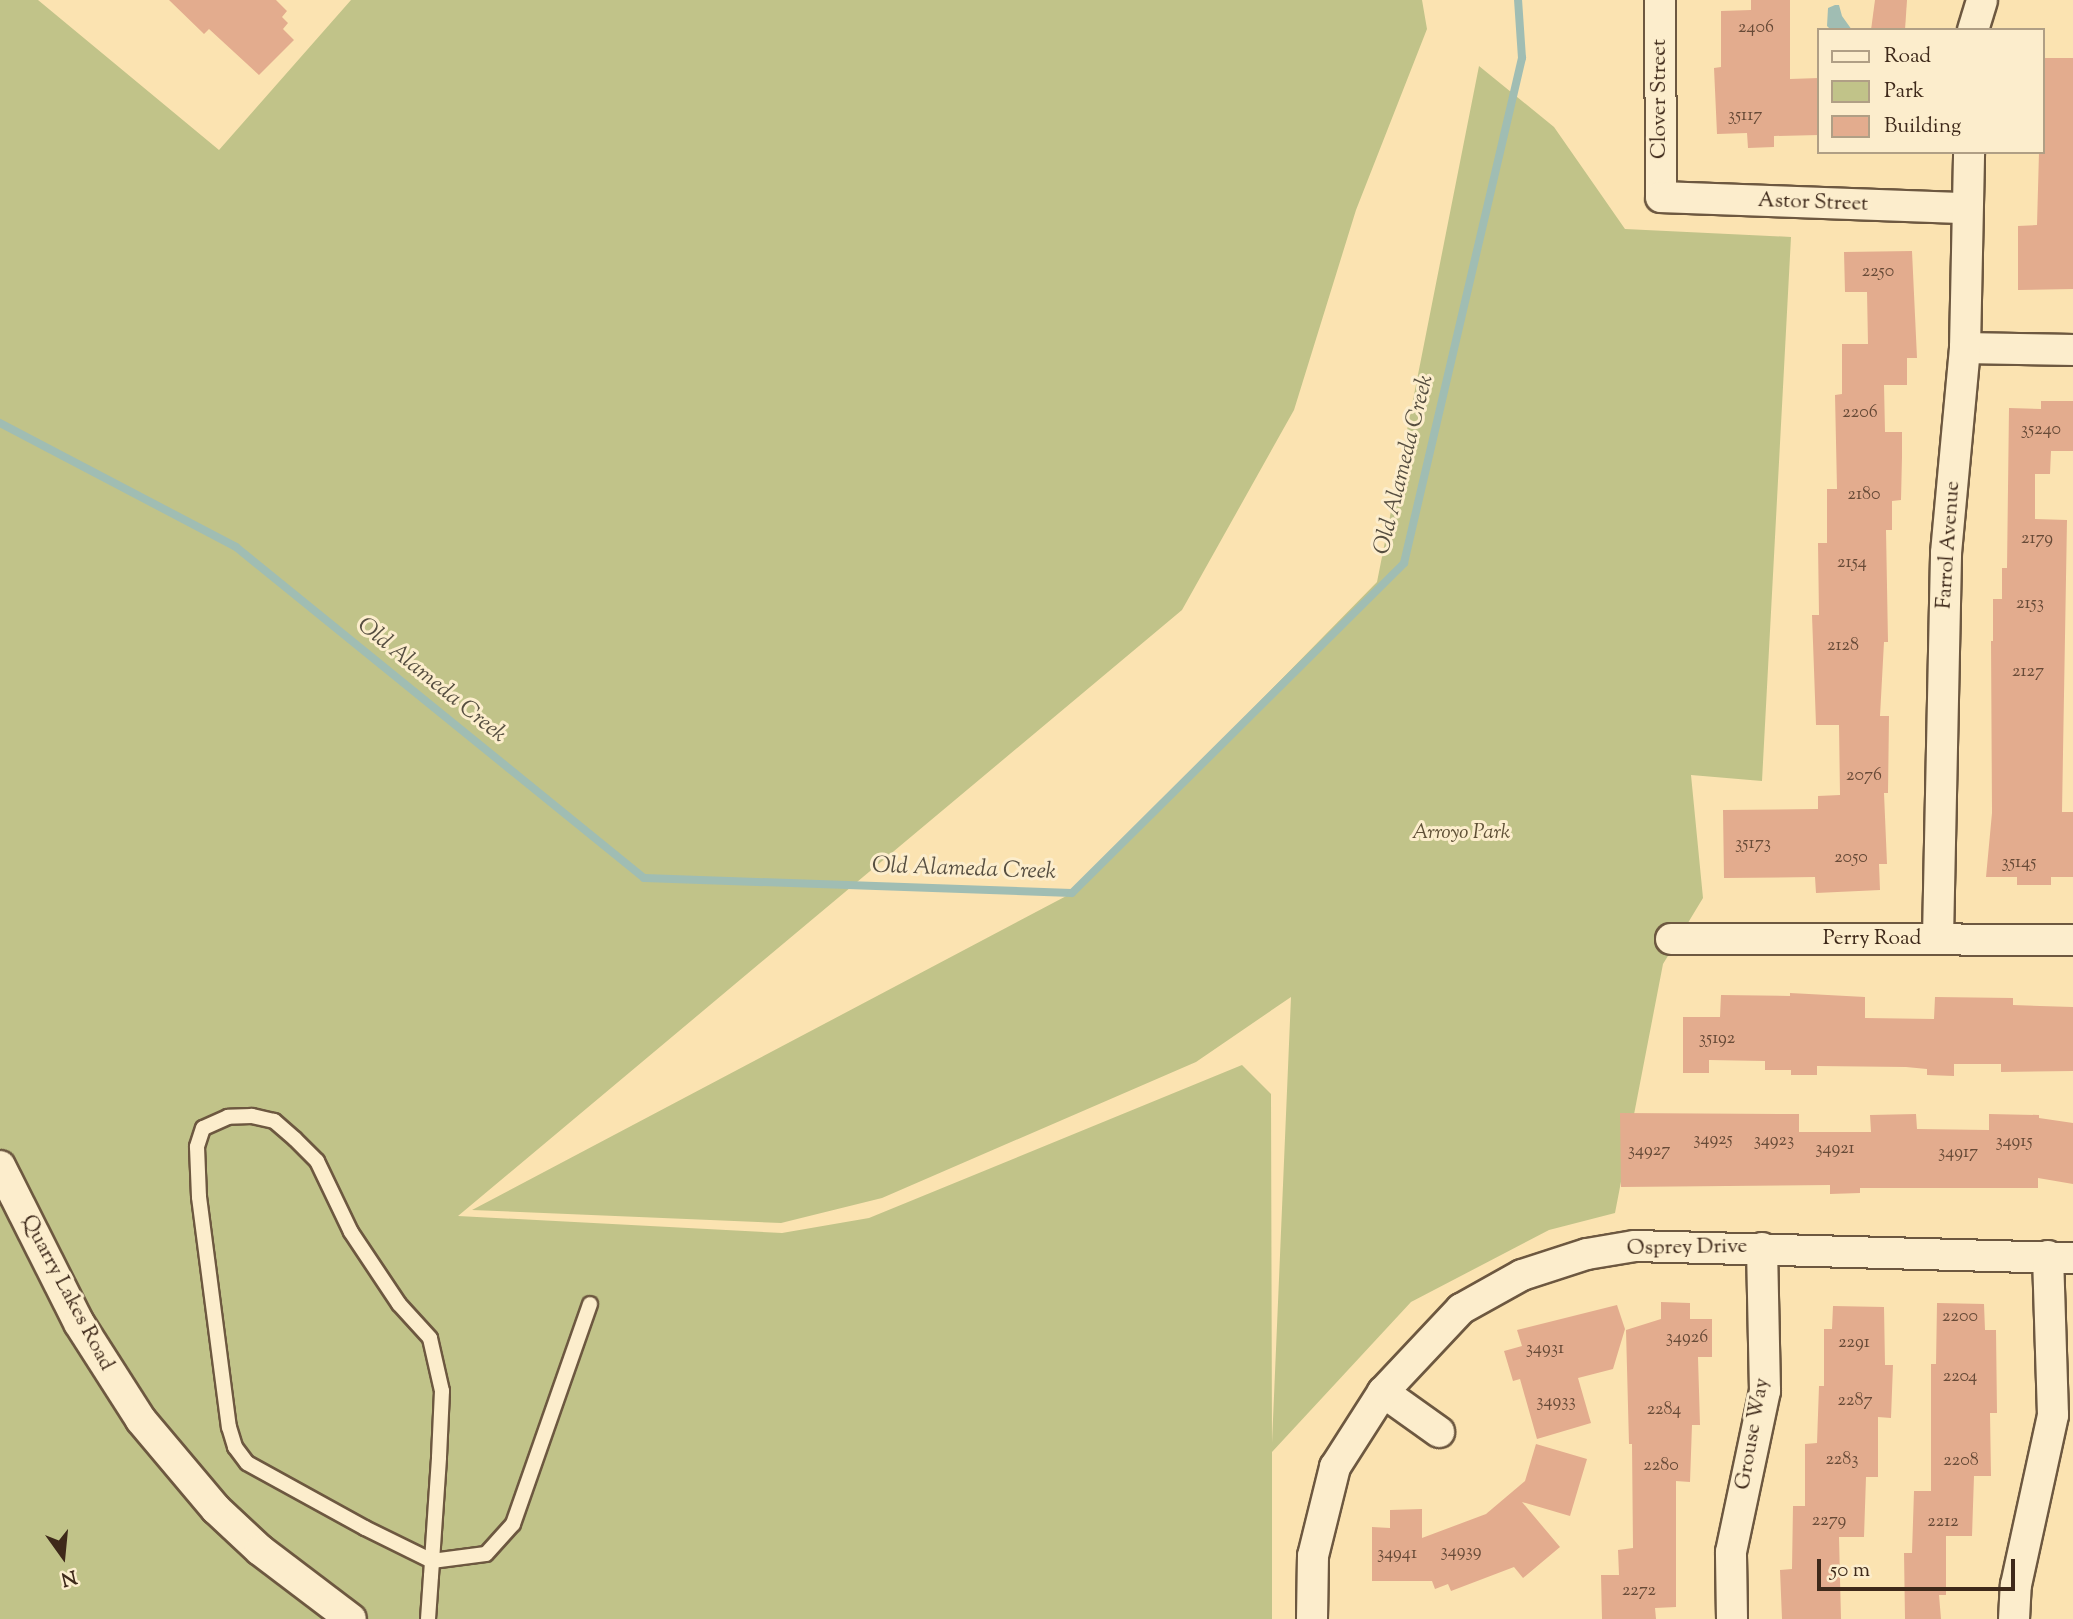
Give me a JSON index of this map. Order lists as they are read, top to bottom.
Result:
{
  "streets": {
    "street": [
      "Clover Street",
      "Astor Street",
      "Farrol Avenue",
      "Perry Road",
      "Osprey Drive",
      "Quarry Lakes Road",
      "Grouse Way"
    ]
  },
  "crossings": [
    ["Clover Street", "Astor Street"],
    ["Astor Street", "Farrol Avenue"],
    ["Farrol Avenue", "Perry Road"],
    ["Osprey Drive", "Grouse Way"]
  ],
  "water": ["Old Alameda Creek"],
  "parks": ["Arroyo Park"],
  "house_numbers": [
    "2406",
    "35117",
    "2250",
    "2206",
    "35240",
    "2180",
    "2179",
    "2154",
    "2153",
    "2128",
    "2127",
    "2076",
    "35173",
    "2050",
    "35145",
    "35192",
    "34925",
    "34923",
    "34915",
    "34921",
    "34927",
    "34917",
    "2200",
    "34926",
    "2291",
    "34931",
    "2204",
    "2287",
    "34933",
    "2284",
    "2283",
    "2208",
    "2280",
    "2279",
    "2212",
    "34939",
    "34941",
    "2272"
  ],
  "legend": ["Road", "Park", "Building"],
  "scale_bar": "50 m",
  "north": "bottom"
}
